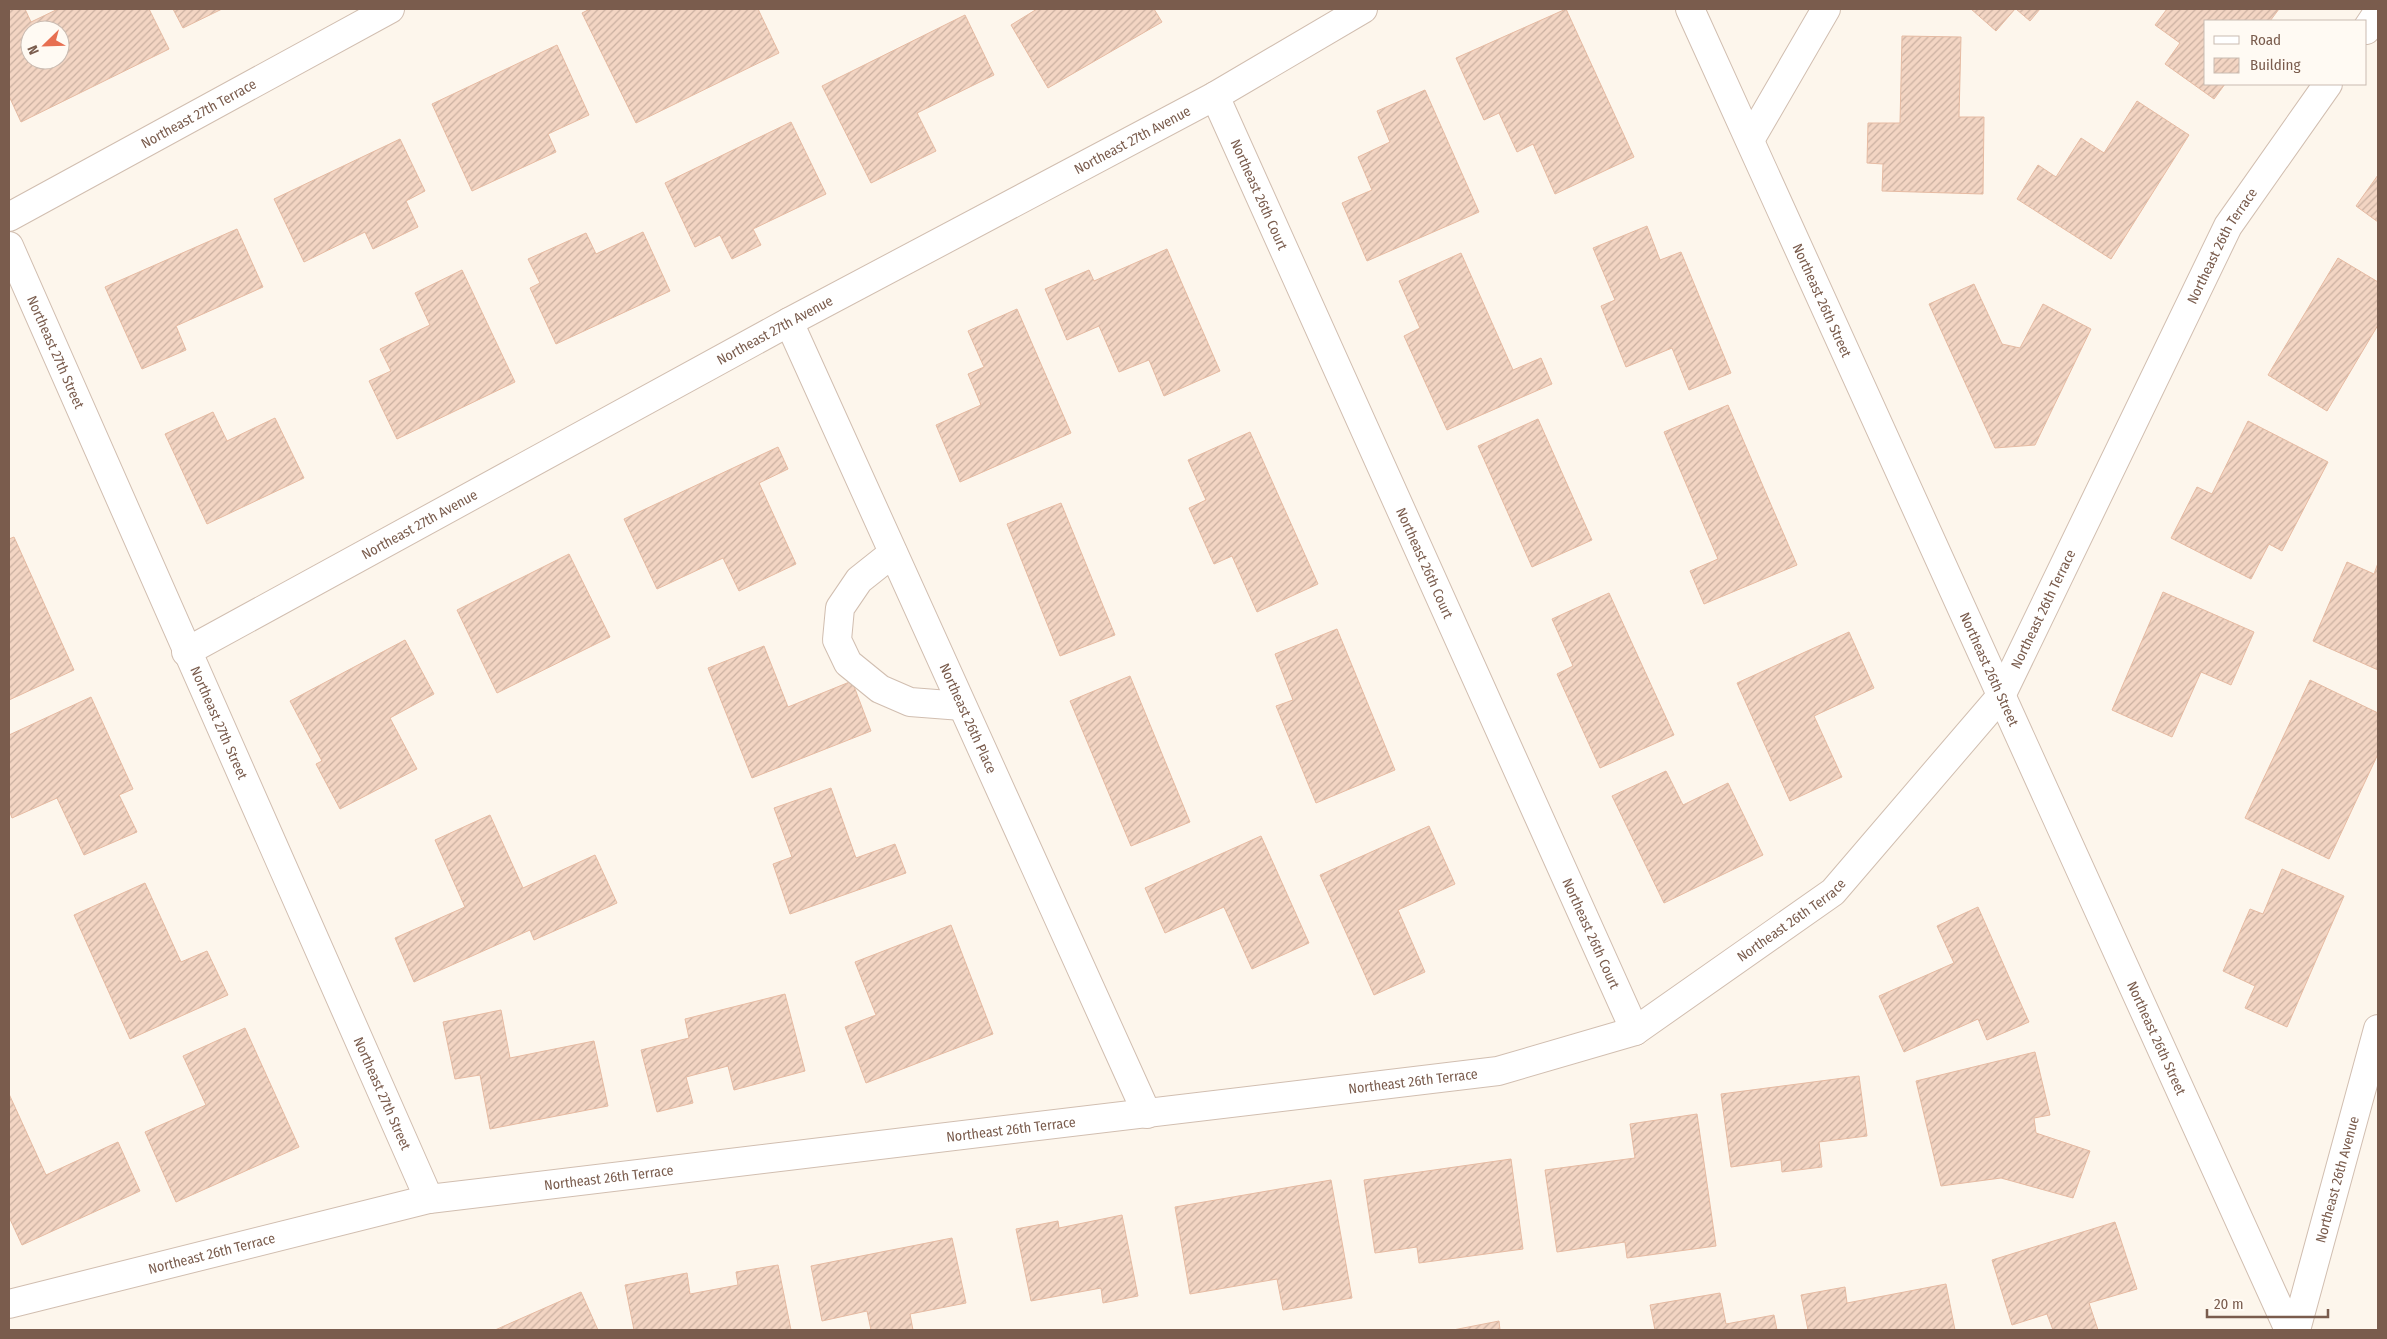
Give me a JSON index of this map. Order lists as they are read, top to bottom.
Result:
{
  "streets": {
    "street": [
      "Northeast 27th Terrace",
      "Northeast 27th Avenue",
      "Northeast 26th Court",
      "Northeast 26th Terrace",
      "Northeast 26th Street",
      "Northeast 27th Street",
      "Northeast 26th Place",
      "Northeast 26th Avenue"
    ]
  },
  "crossings": [
    ["Northeast 27th Avenue", "Northeast 26th Court"],
    ["Northeast 27th Avenue", "Northeast 27th Street"],
    ["Northeast 27th Avenue", "Northeast 26th Place"],
    ["Northeast 26th Court", "Northeast 26th Terrace"],
    ["Northeast 26th Terrace", "Northeast 26th Street"],
    ["Northeast 26th Terrace", "Northeast 27th Street"],
    ["Northeast 26th Terrace", "Northeast 26th Place"]
  ],
  "legend": ["Road", "Building"],
  "scale_bar": "20 m",
  "north": "bottom left"
}
